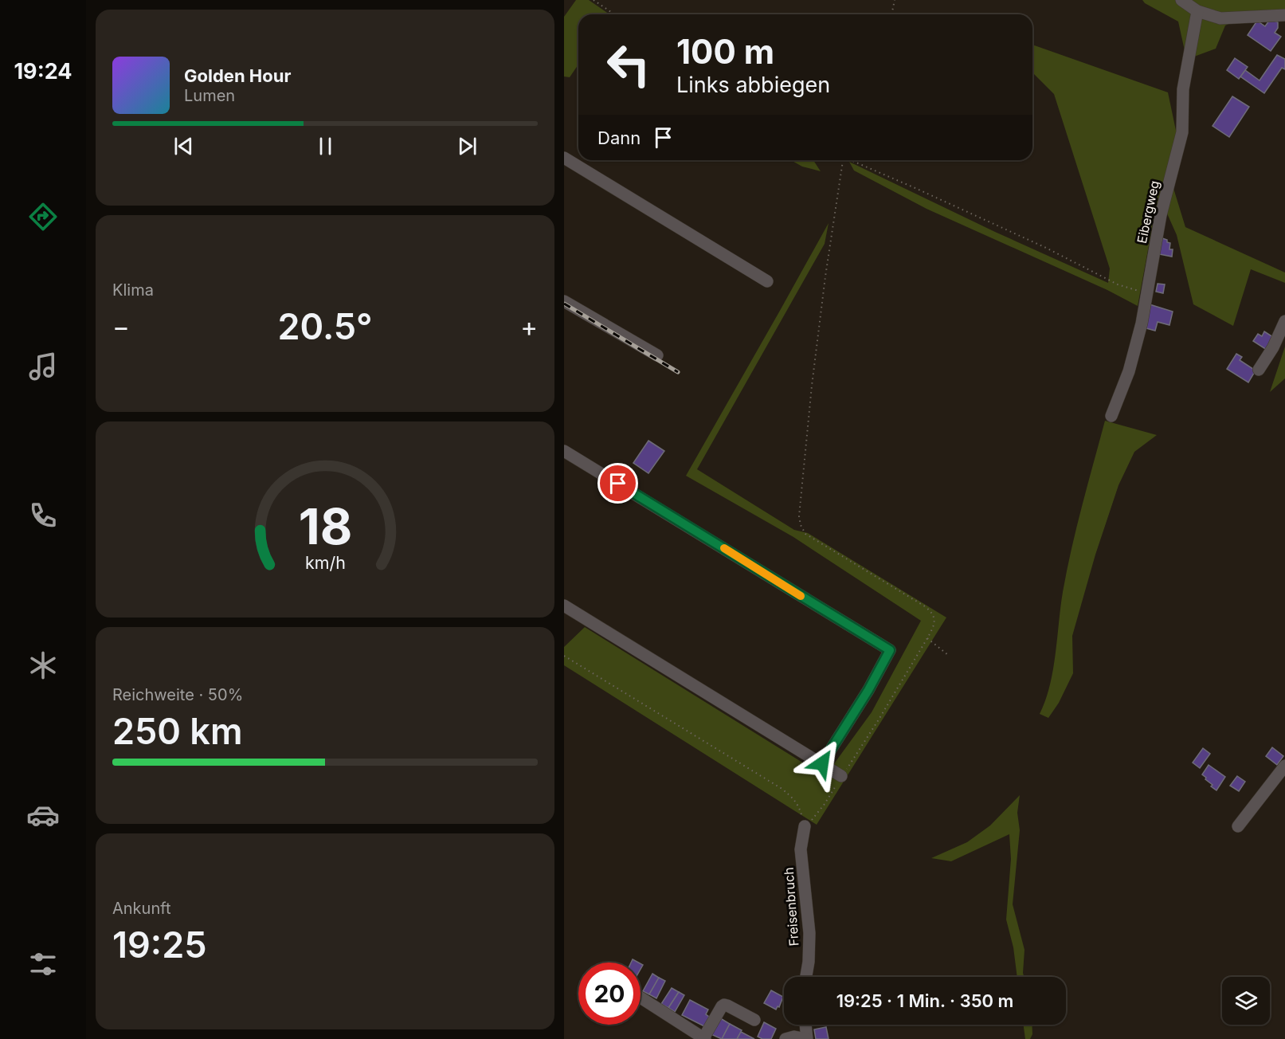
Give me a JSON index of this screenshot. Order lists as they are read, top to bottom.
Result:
{
  "streets": {
    "street": ["Eibergweg", "Freisenbruch"]
  },
  "page": {
    "tabs": "19:24",
    "turn": ["100 m", "Links abbiegen"],
    "song": ["Golden Hour", "Lumen"],
    "then": "Dann",
    "tile": [
      "Klima",
      ["Reichweite · 50%", "250 km"],
      ["Ankunft", "19:25"]
    ],
    "heat": ["−", "20.5°", "+"],
    "limit": "20",
    "trip": "19:25 · 1 Min. · 350 m",
    "gauge": ["18", "km/h"]
  }
}
